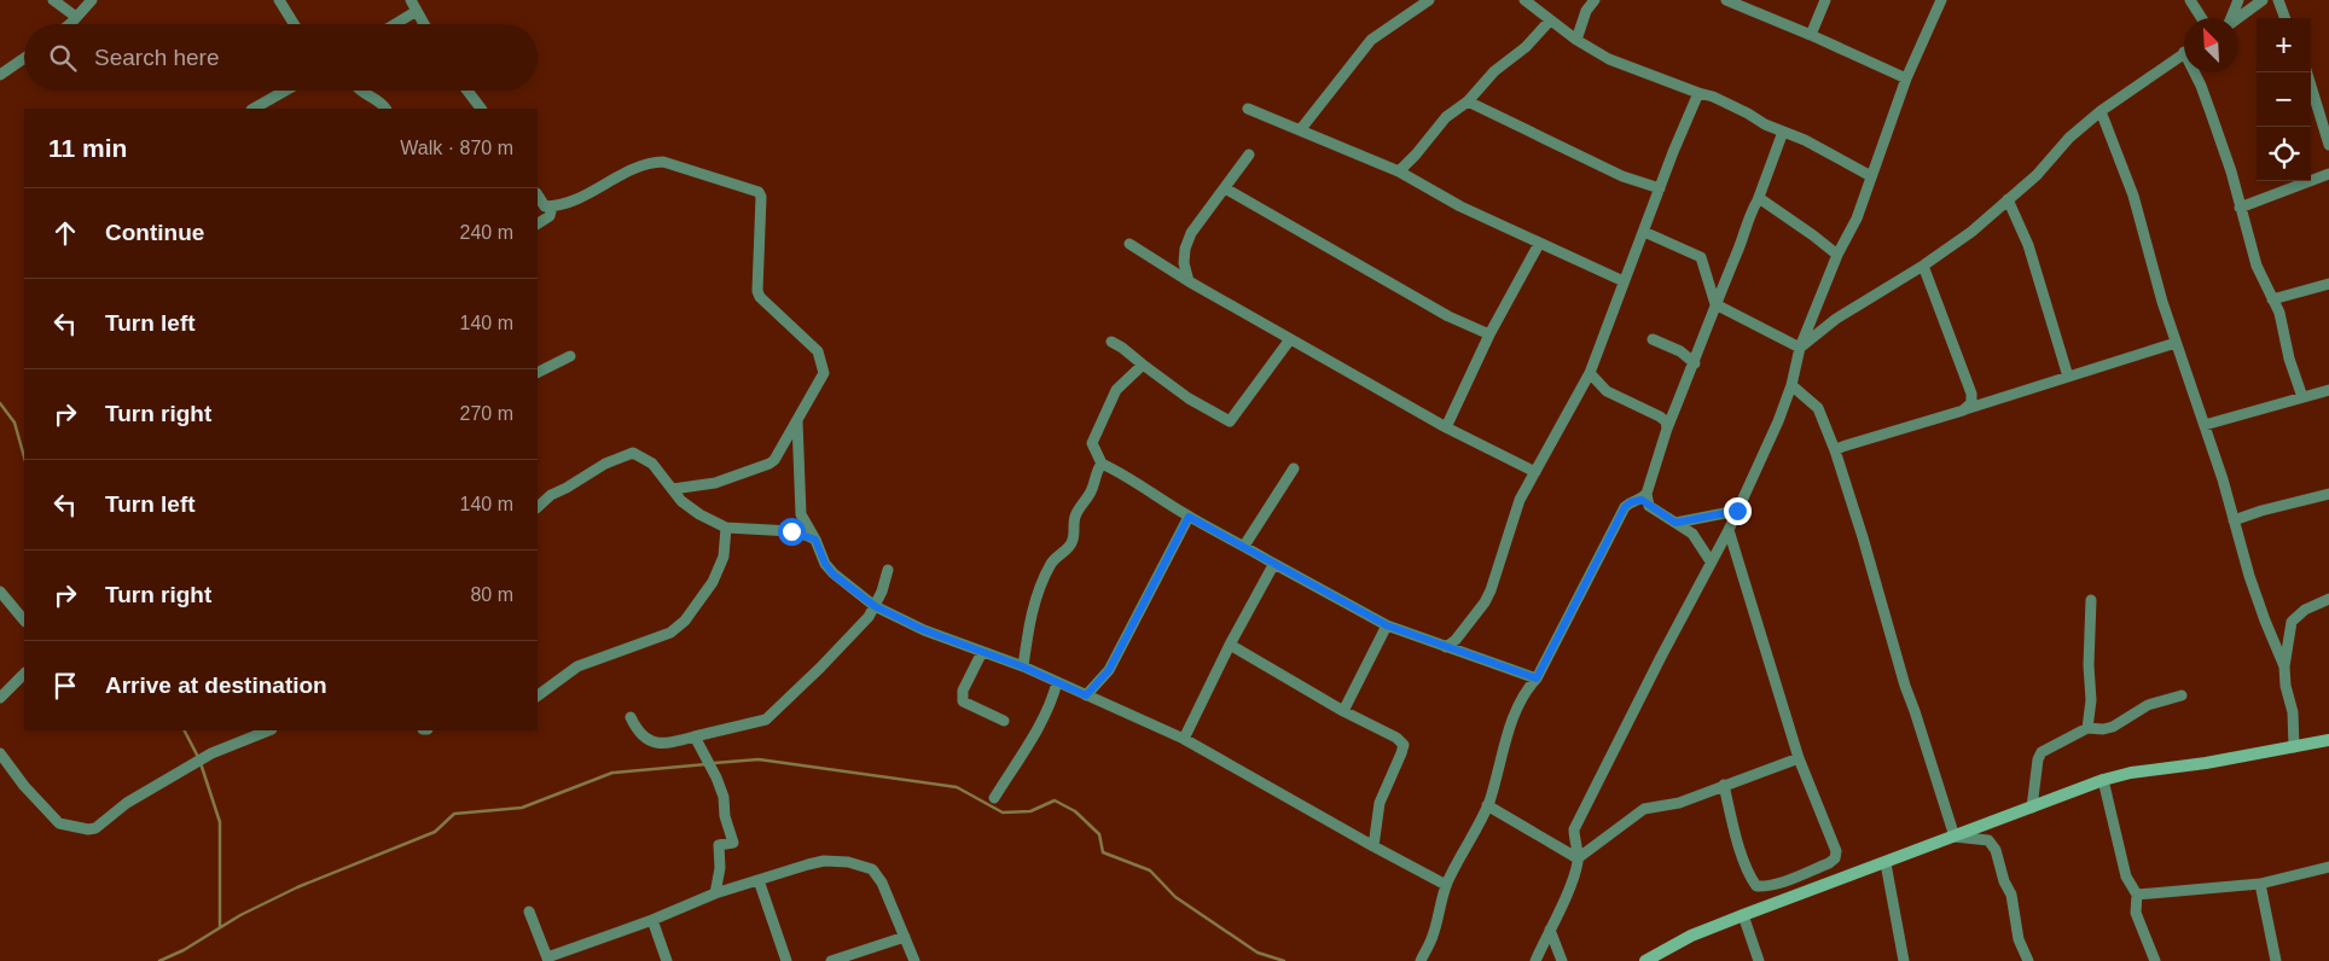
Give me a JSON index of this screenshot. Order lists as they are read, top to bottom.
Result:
{
  "north": "top left",
  "page": {
    "map_buttons": ["+", "−"],
    "search": "Search here",
    "heading": ["11 min", "Walk · 870 m"],
    "list": [
      ["Continue", "240 m"],
      ["Turn left", "140 m"],
      ["Turn right", "270 m"],
      ["Turn left", "140 m"],
      ["Turn right", "80 m"],
      "Arrive at destination"
    ]
  }
}
